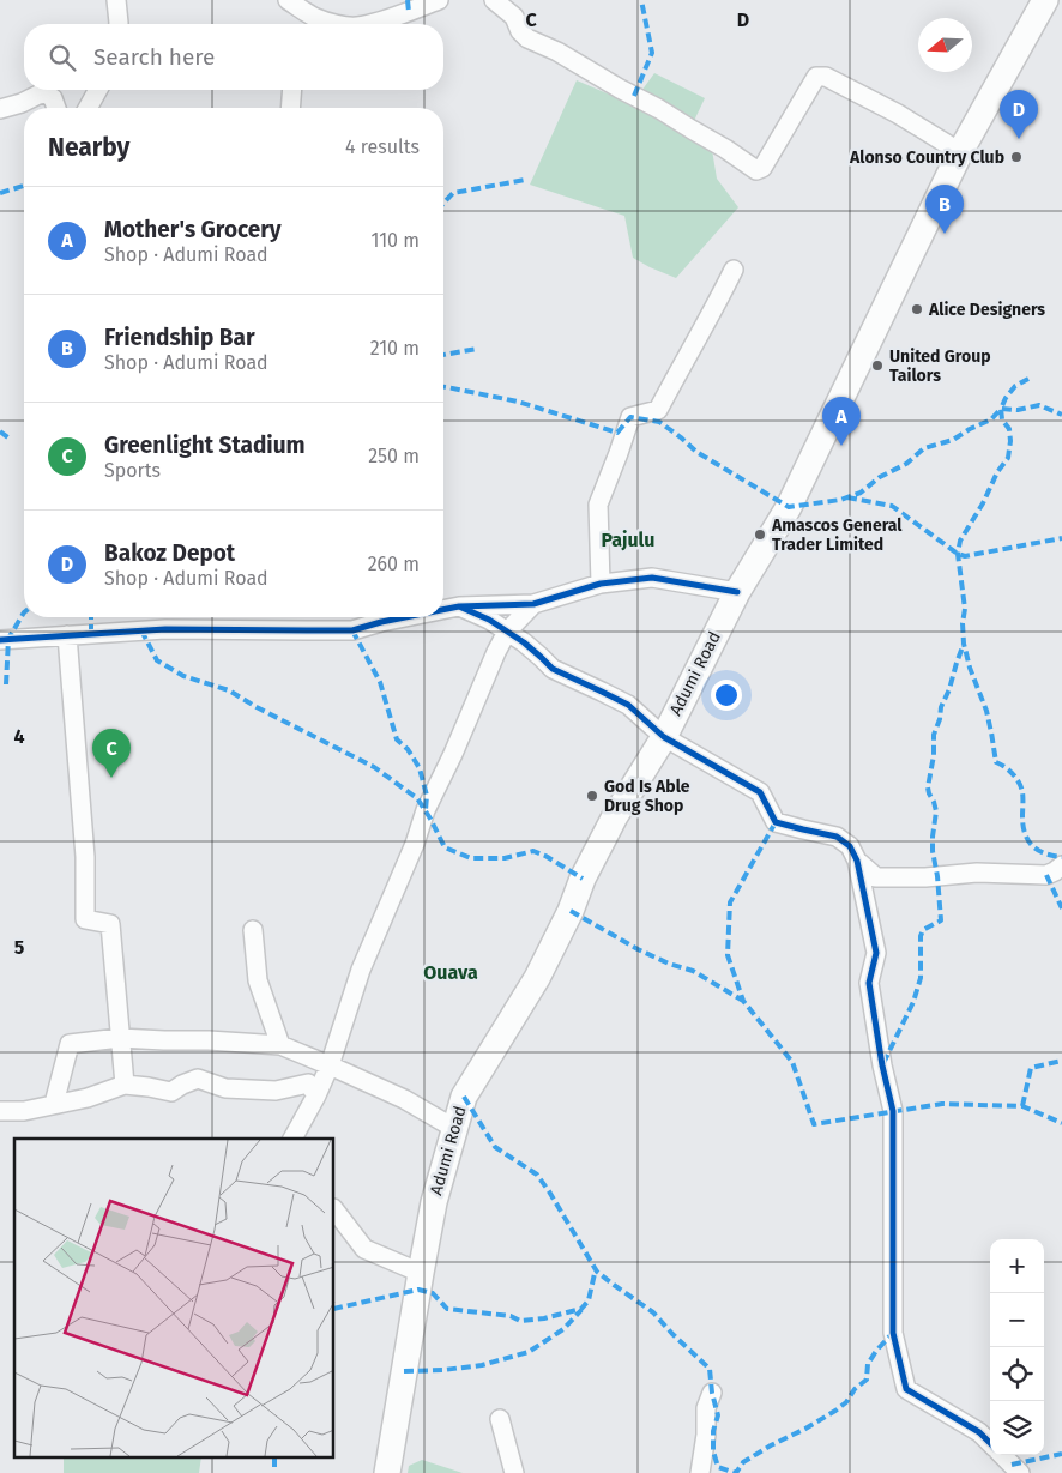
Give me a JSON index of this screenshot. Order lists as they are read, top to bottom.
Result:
{
  "streets": {
    "main road": ["Adumi Road"]
  },
  "districts": ["Pajulu", "Ouava"],
  "places": [
    "Alonso Country Club",
    "Alice Designers",
    "United Group Tailors",
    "Amascos General Trader Limited",
    "God Is Able Drug Shop"
  ],
  "north": "left",
  "page": {
    "search": "Search here",
    "pins": [
      "D",
      "B",
      "A",
      "C"
    ],
    "heading": ["Nearby", "4 results"],
    "list": [
      {
        "mark": "A",
        "name": "Mother's Grocery",
        "note": "Shop · Adumi Road",
        "value": "110 m"
      },
      {
        "mark": "B",
        "name": "Friendship Bar",
        "note": "Shop · Adumi Road",
        "value": "210 m"
      },
      {
        "mark": "C",
        "name": "Greenlight Stadium",
        "note": "Sports",
        "value": "250 m"
      },
      {
        "mark": "D",
        "name": "Bakoz Depot",
        "note": "Shop · Adumi Road",
        "value": "260 m"
      }
    ],
    "map_buttons": ["+", "−"]
  },
  "grid": {
    "columns": ["C", "D"],
    "rows": ["4", "5"]
  }
}
